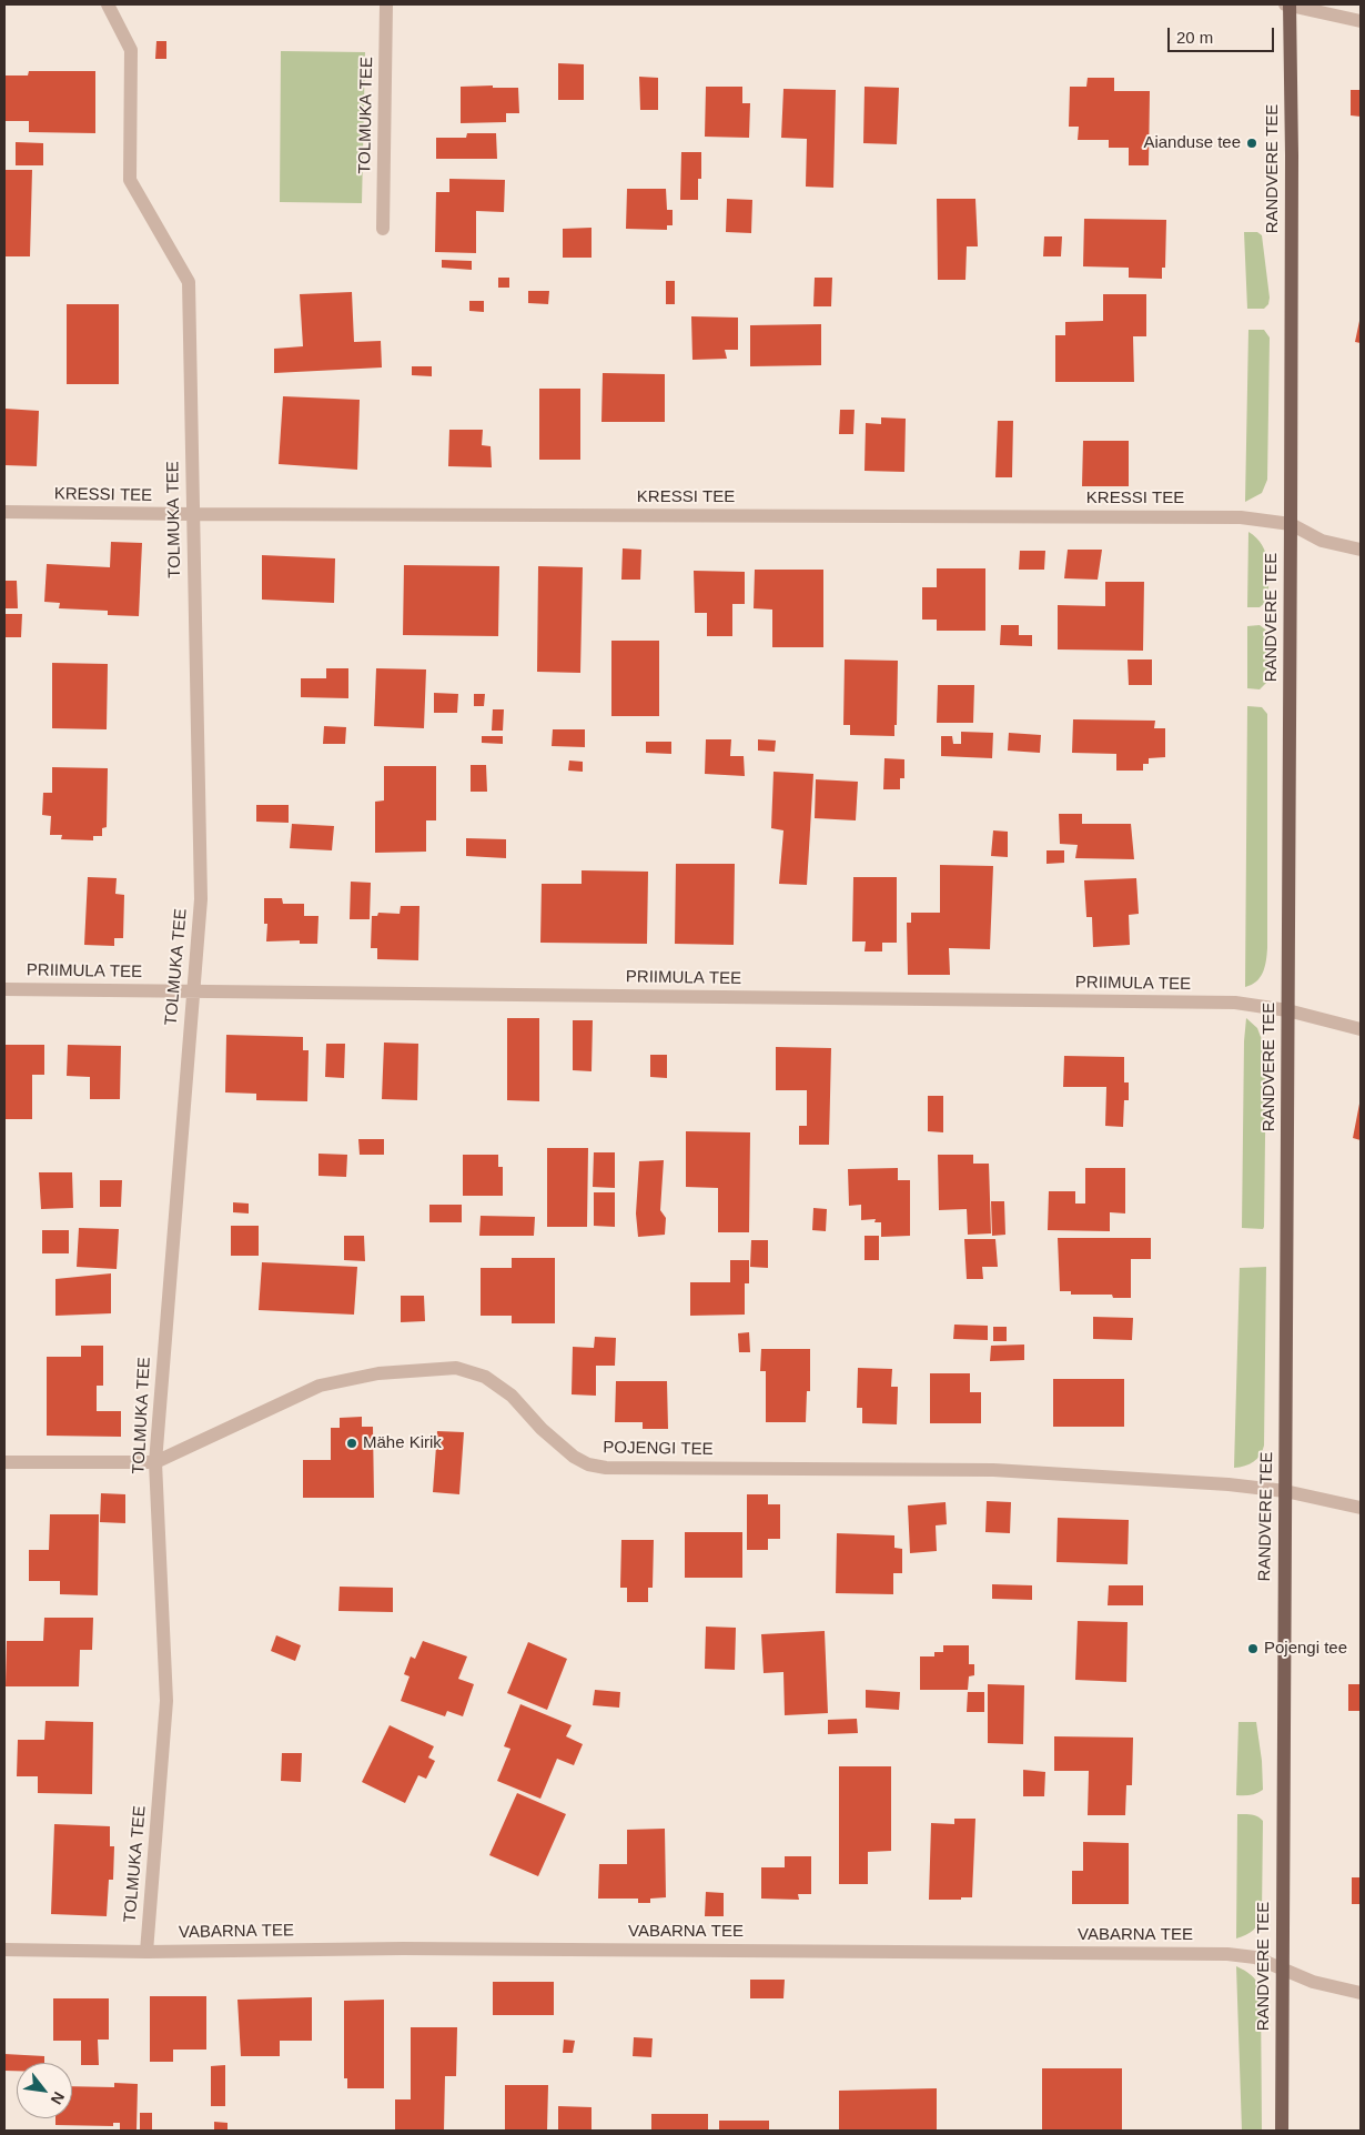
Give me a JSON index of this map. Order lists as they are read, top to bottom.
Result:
{
  "streets": {
    "main road": ["RANDVERE TEE"],
    "street": [
      "TOLMUKA TEE",
      "KRESSI TEE",
      "PRIIMULA TEE",
      "POJENGI TEE",
      "VABARNA TEE"
    ]
  },
  "crossings": [
    ["TOLMUKA TEE", "KRESSI TEE"],
    ["TOLMUKA TEE", "PRIIMULA TEE"],
    ["TOLMUKA TEE", "POJENGI TEE"],
    ["TOLMUKA TEE", "VABARNA TEE"],
    ["RANDVERE TEE", "KRESSI TEE"],
    ["RANDVERE TEE", "PRIIMULA TEE"],
    ["RANDVERE TEE", "POJENGI TEE"],
    ["RANDVERE TEE", "VABARNA TEE"]
  ],
  "places": ["Aianduse tee", "Mähe Kirik", "Pojengi tee"],
  "scale_bar": "20 m",
  "north": "bottom right"
}
